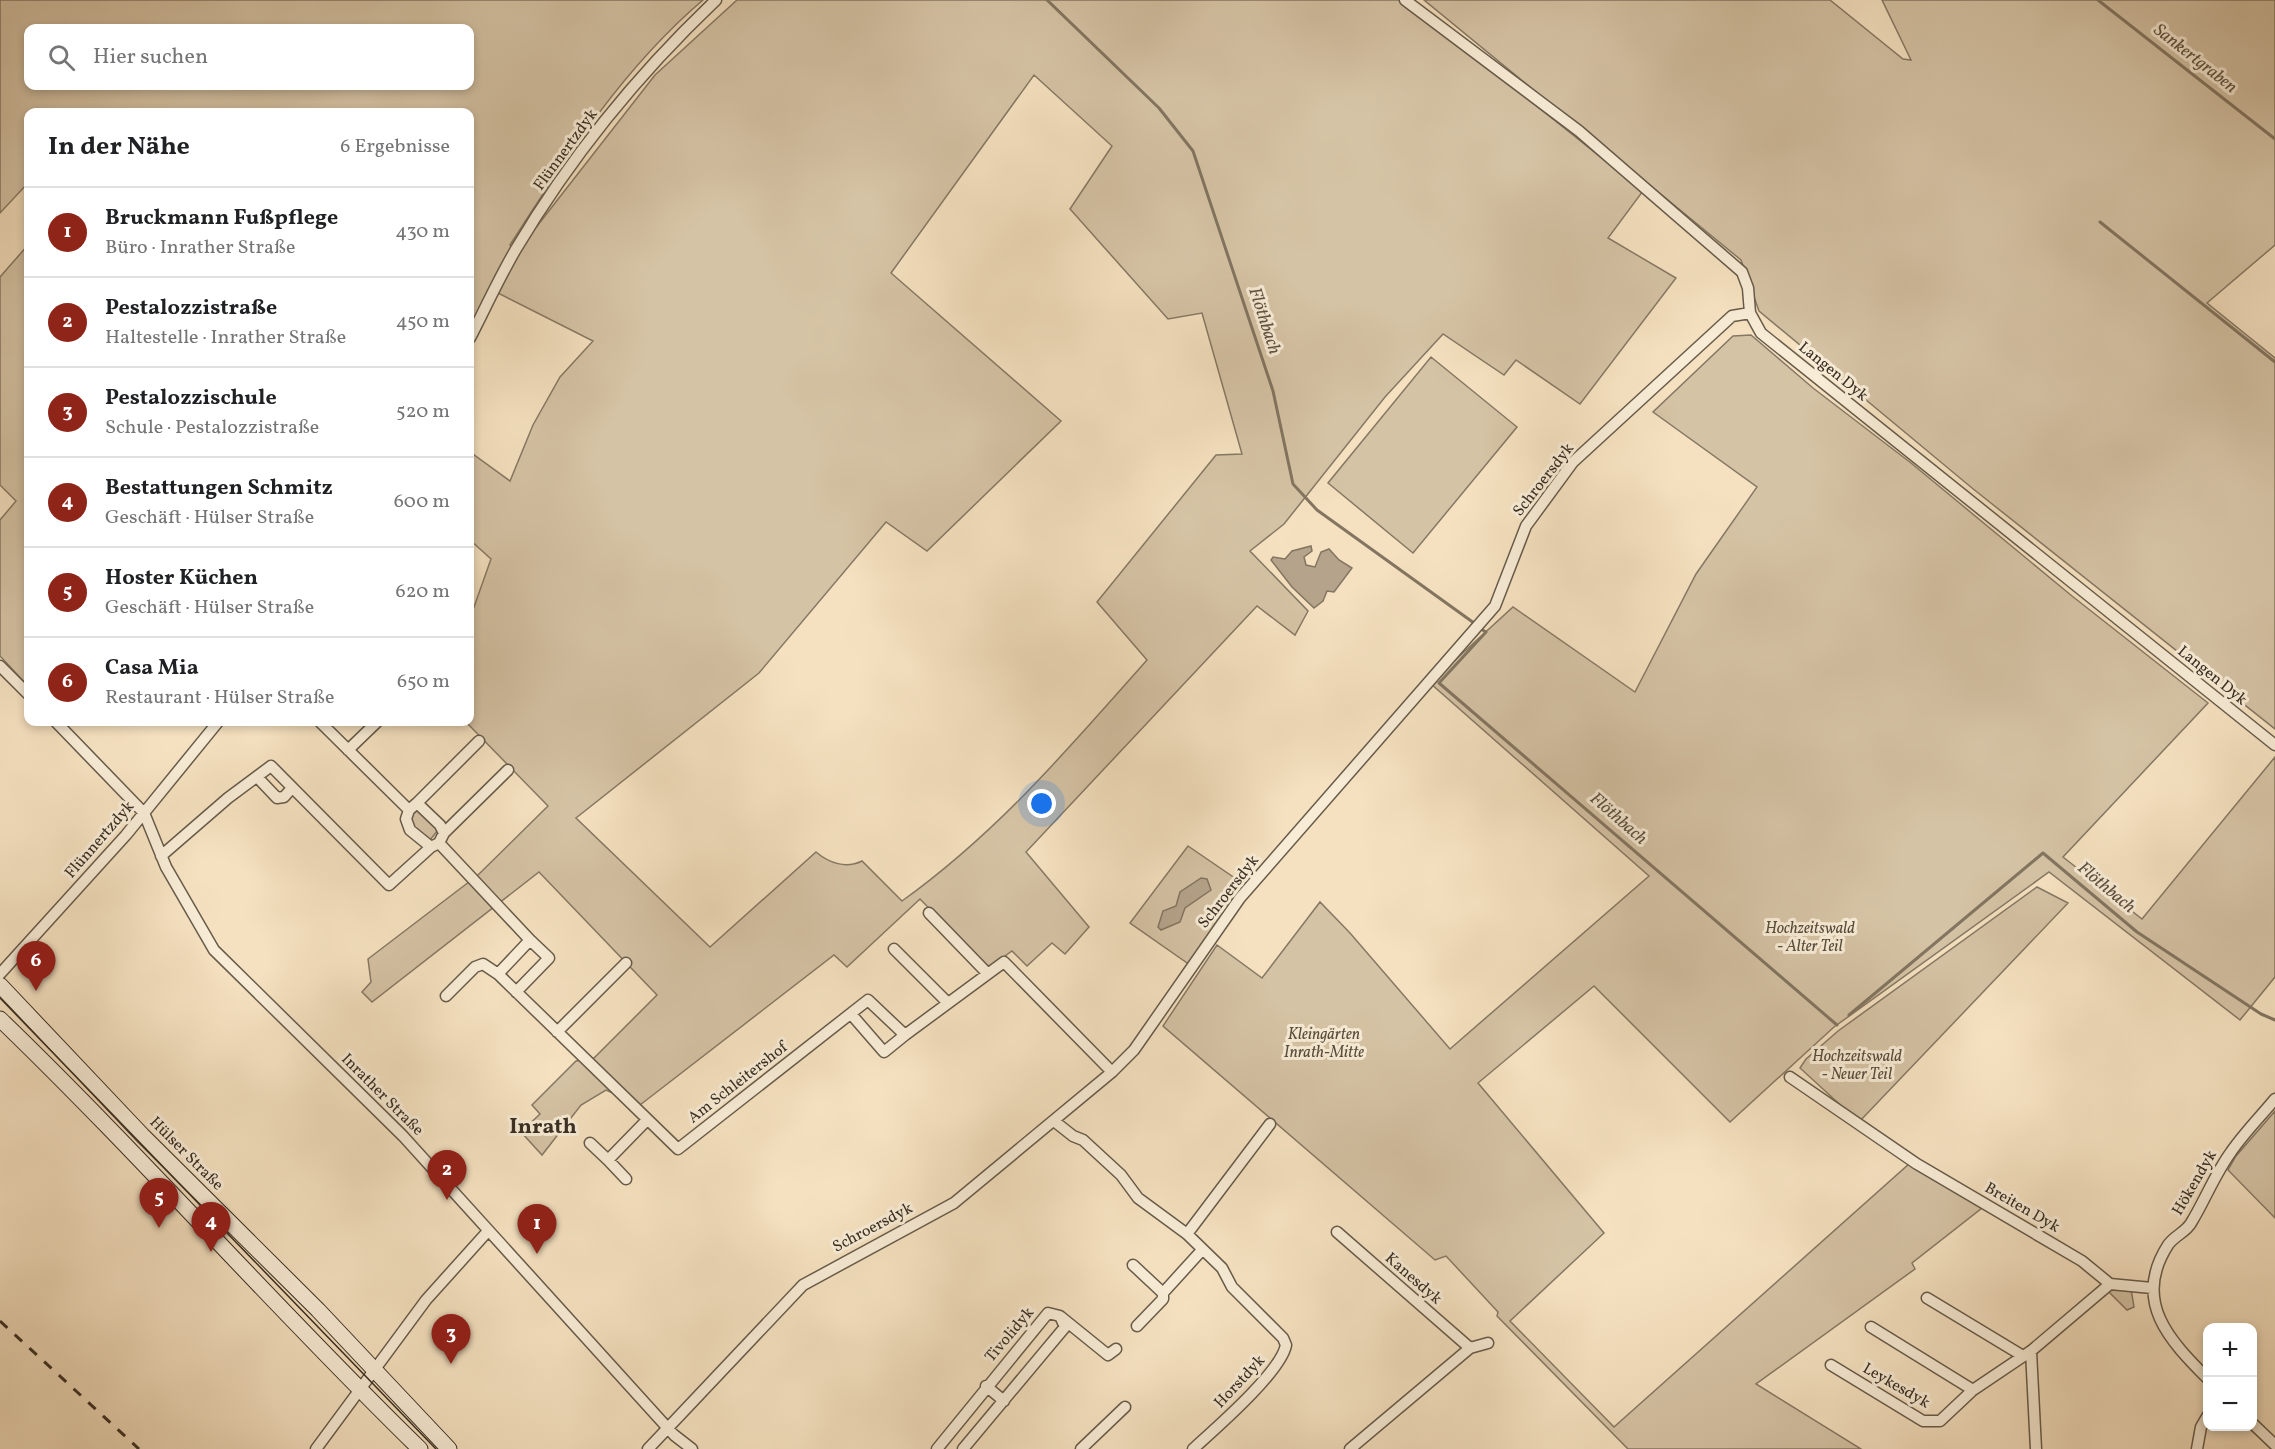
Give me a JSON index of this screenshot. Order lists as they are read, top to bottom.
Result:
{
  "streets": {
    "street": [
      "Flünnertzdyk",
      "Langen Dyk",
      "Schroersdyk",
      "Am Schleitershof",
      "Inrather Straße",
      "Hülser Straße",
      "Hökendyk",
      "Breiten Dyk",
      "Kanesdyk",
      "Tivolidyk",
      "Horstdyk",
      "Leykesdyk"
    ]
  },
  "crossings": [
    ["Flünnertzdyk", "Inrather Straße"],
    ["Langen Dyk", "Schroersdyk"],
    ["Schroersdyk", "Inrather Straße"],
    ["Schroersdyk", "Horstdyk"],
    ["Breiten Dyk", "Leykesdyk"]
  ],
  "districts": ["Inrath"],
  "water": ["Sankertgraben", "Flöthbach"],
  "parks": ["Hochzeitswald - Alter Teil", "Kleingärten Inrath-Mitte", "Hochzeitswald - Neuer Teil"],
  "page": {
    "search": "Hier suchen",
    "heading": ["In der Nähe", "6 Ergebnisse"],
    "list": [
      {
        "mark": "1",
        "name": "Bruckmann Fußpflege",
        "note": "Büro · Inrather Straße",
        "value": "430 m"
      },
      {
        "mark": "2",
        "name": "Pestalozzistraße",
        "note": "Haltestelle · Inrather Straße",
        "value": "450 m"
      },
      {
        "mark": "3",
        "name": "Pestalozzischule",
        "note": "Schule · Pestalozzistraße",
        "value": "520 m"
      },
      {
        "mark": "4",
        "name": "Bestattungen Schmitz",
        "note": "Geschäft · Hülser Straße",
        "value": "600 m"
      },
      {
        "mark": "5",
        "name": "Hoster Küchen",
        "note": "Geschäft · Hülser Straße",
        "value": "620 m"
      },
      {
        "mark": "6",
        "name": "Casa Mia",
        "note": "Restaurant · Hülser Straße",
        "value": "650 m"
      }
    ],
    "pins": [
      "6",
      "2",
      "5",
      "4",
      "1",
      "3"
    ],
    "map_buttons": ["+", "−"]
  }
}
